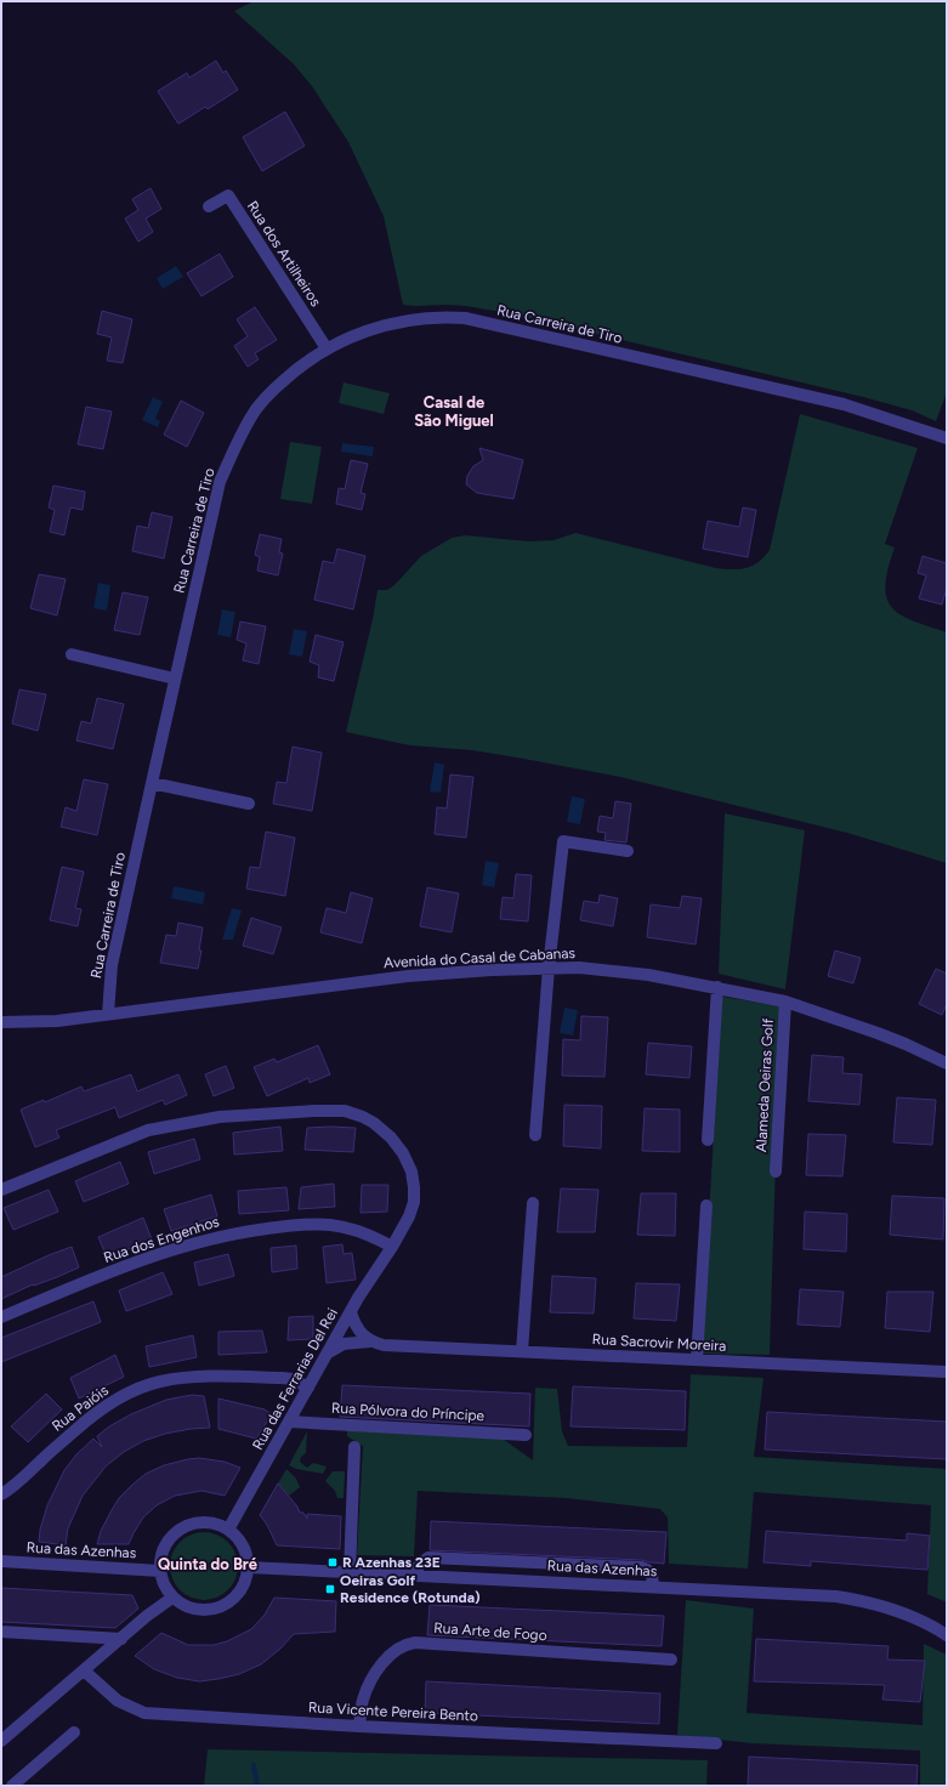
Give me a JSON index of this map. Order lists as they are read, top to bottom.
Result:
{
  "streets": {
    "street": [
      "Rua dos Artilheiros",
      "Rua Carreira de Tiro",
      "Avenida do Casal de Cabanas",
      "Alameda Oeiras Golf",
      "Rua dos Engenhos",
      "Rua Sacrovir Moreira",
      "Rua das Ferrarias Del Rei",
      "Rua Paióis",
      "Rua Pólvora do Príncipe",
      "Rua das Azenhas",
      "Rua Arte de Fogo",
      "Rua Vicente Pereira Bento"
    ]
  },
  "crossings": [
    ["Rua dos Artilheiros", "Rua Carreira de Tiro"],
    ["Rua Carreira de Tiro", "Avenida do Casal de Cabanas"],
    ["Avenida do Casal de Cabanas", "Alameda Oeiras Golf"],
    ["Rua dos Engenhos", "Rua das Ferrarias Del Rei"],
    ["Rua Sacrovir Moreira", "Rua das Ferrarias Del Rei"],
    ["Rua das Ferrarias Del Rei", "Rua Paióis"],
    ["Rua das Ferrarias Del Rei", "Rua Pólvora do Príncipe"],
    ["Rua das Ferrarias Del Rei", "Rua das Azenhas"],
    ["Rua Arte de Fogo", "Rua Vicente Pereira Bento"]
  ],
  "districts": ["Casal de São Miguel", "Quinta do Bré"],
  "places": {
    "transit": ["R Azenhas 23E", "Oeiras Golf Residence (Rotunda)"]
  }
}
